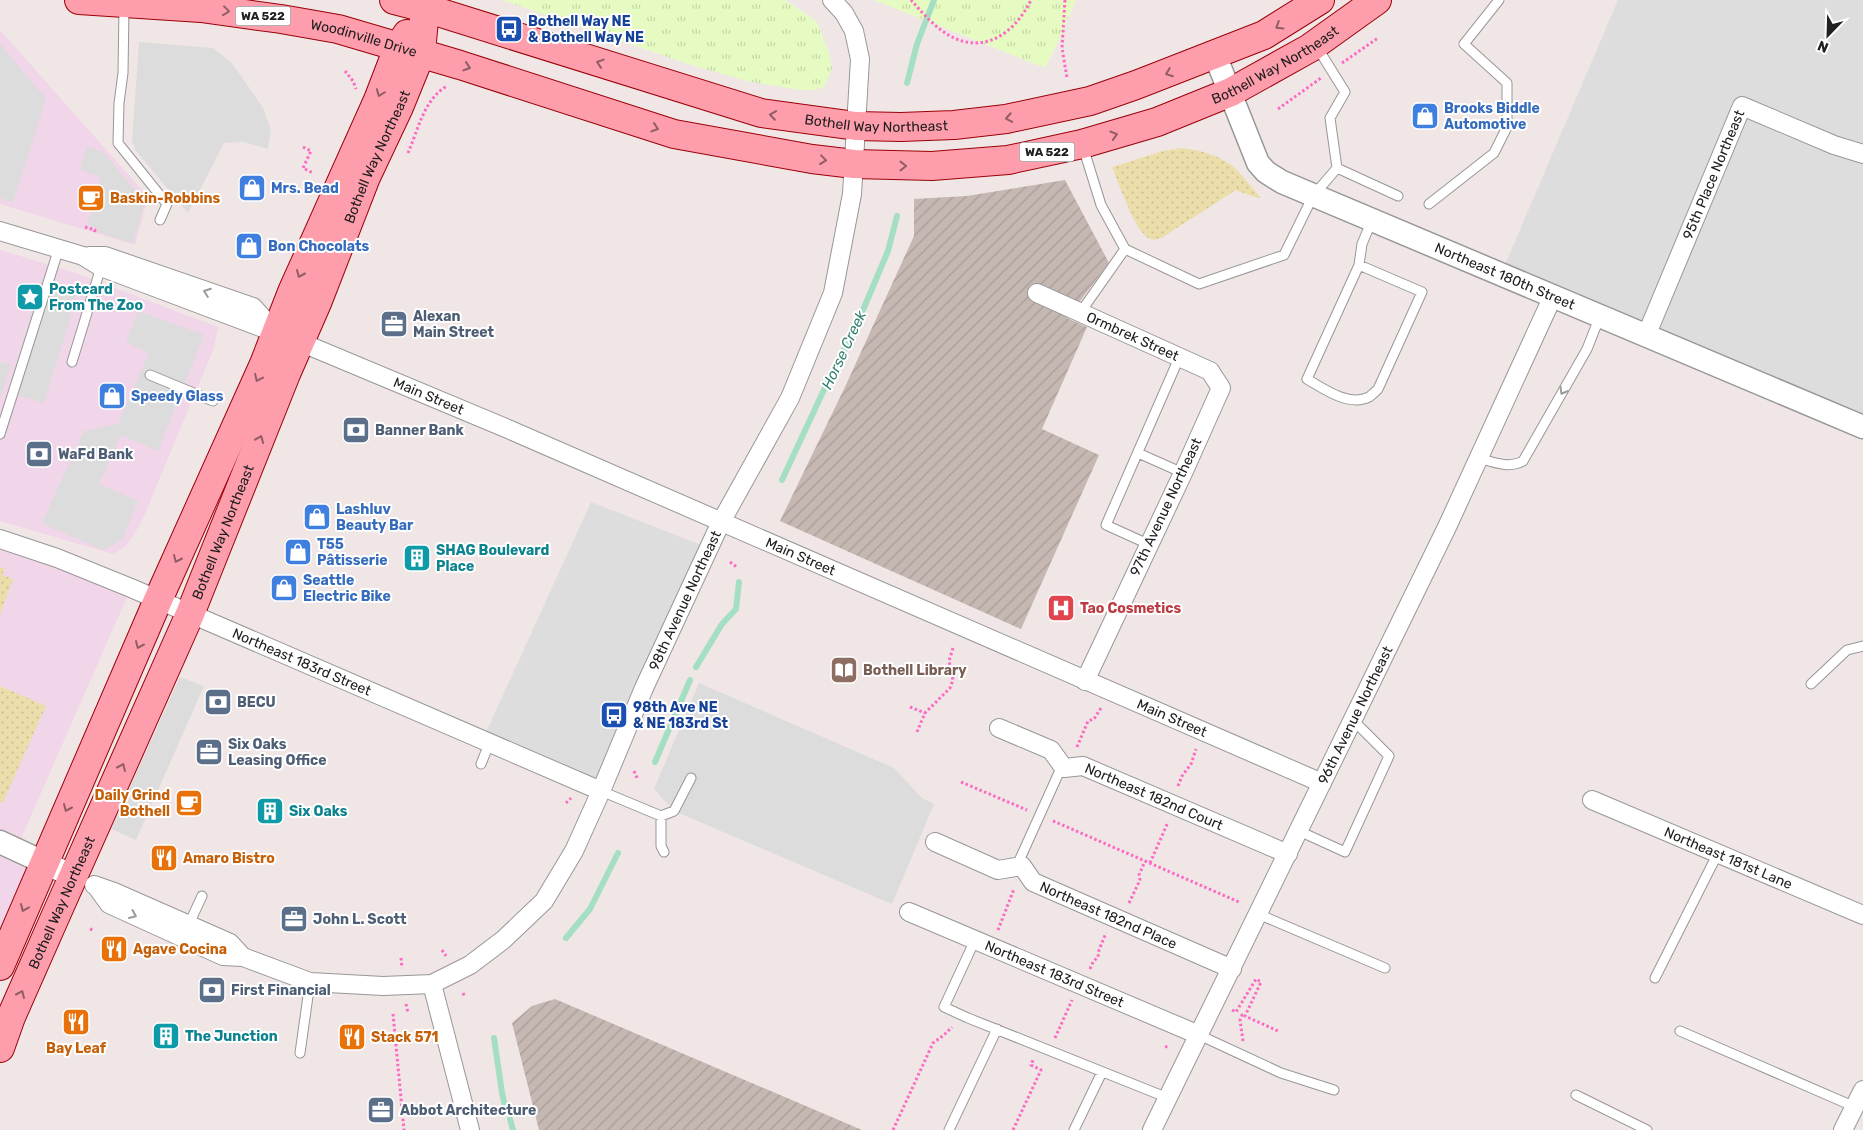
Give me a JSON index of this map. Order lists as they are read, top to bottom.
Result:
{
  "streets": {
    "main road": ["WA 522", "Woodinville Drive", "Bothell Way Northeast"],
    "street": [
      "95th Place Northeast",
      "Northeast 180th Street",
      "Ormbrek Street",
      "Main Street",
      "97th Avenue Northeast",
      "98th Avenue Northeast",
      "Northeast 183rd Street",
      "96th Avenue Northeast",
      "Northeast 182nd Court",
      "Northeast 181st Lane",
      "Northeast 182nd Place"
    ]
  },
  "crossings": [
    ["Woodinville Drive", "Bothell Way Northeast"],
    ["Bothell Way Northeast", "Northeast 180th Street"],
    ["Bothell Way Northeast", "Main Street"],
    ["Bothell Way Northeast", "98th Avenue Northeast"],
    ["Bothell Way Northeast", "Northeast 183rd Street"],
    ["95th Place Northeast", "Northeast 180th Street"],
    ["Northeast 180th Street", "96th Avenue Northeast"],
    ["Ormbrek Street", "97th Avenue Northeast"],
    ["Main Street", "97th Avenue Northeast"],
    ["Main Street", "98th Avenue Northeast"],
    ["Main Street", "96th Avenue Northeast"],
    ["98th Avenue Northeast", "Northeast 183rd Street"],
    ["Northeast 183rd Street", "96th Avenue Northeast"],
    ["96th Avenue Northeast", "Northeast 182nd Court"],
    ["96th Avenue Northeast", "Northeast 182nd Place"]
  ],
  "one_way": ["Woodinville Drive"],
  "water": ["Horse Creek"],
  "places": {
    "bus stop": ["Bothell Way NE & Bothell Way NE", "98th Ave NE & NE 183rd St"],
    "shop": [
      "Brooks Biddle Automotive",
      "Mrs. Bead",
      "Bon Chocolats",
      "Speedy Glass",
      "Lashluv Beauty Bar",
      "T55 Pâtisserie",
      "Seattle Electric Bike"
    ],
    "cafe": ["Baskin-Robbins", "Daily Grind Bothell"],
    "place": ["Postcard From The Zoo"],
    "office": [
      "Alexan Main Street",
      "Six Oaks Leasing Office",
      "John L. Scott",
      "Abbot Architecture"
    ],
    "bank": [
      "Banner Bank",
      "WaFd Bank",
      "BECU",
      "First Financial"
    ],
    "building": ["SHAG Boulevard Place", "Six Oaks", "The Junction"],
    "hospital": ["Tao Cosmetics"],
    "library": ["Bothell Library"],
    "restaurant": [
      "Amaro Bistro",
      "Agave Cocina",
      "Bay Leaf",
      "Stack 571"
    ]
  },
  "north": "bottom left"
}
